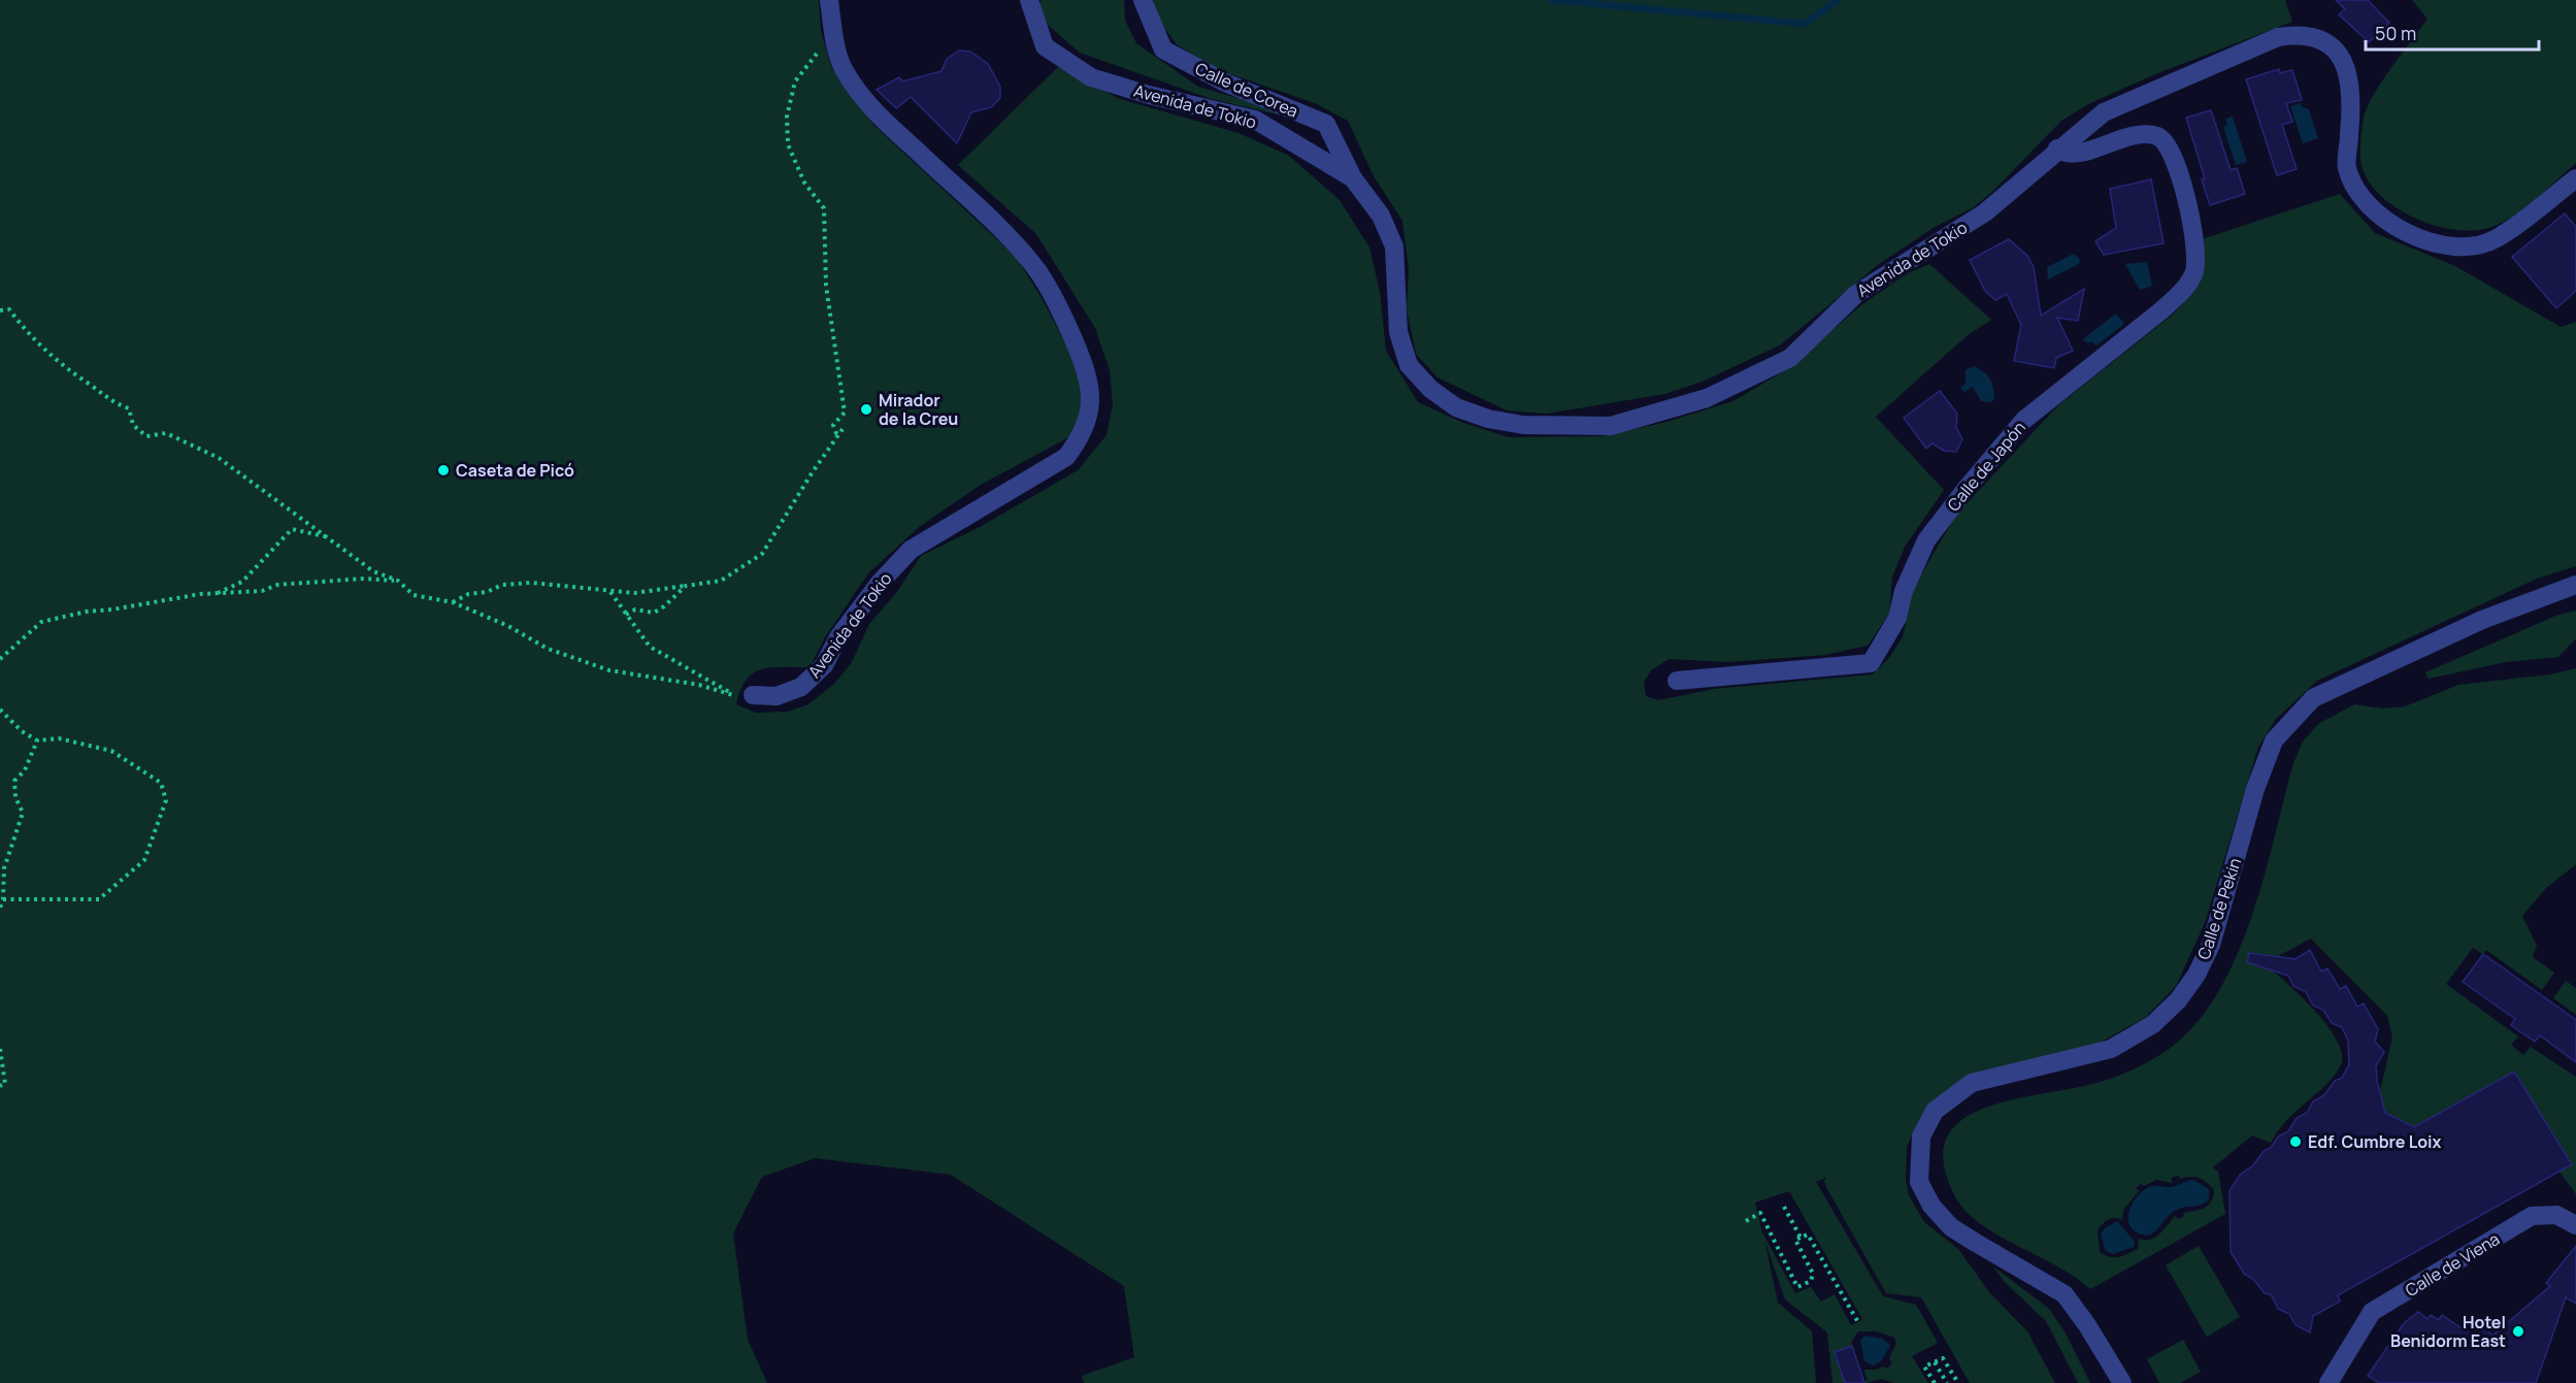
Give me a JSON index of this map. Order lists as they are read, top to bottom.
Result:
{
  "streets": {
    "street": [
      "Calle de Corea",
      "Avenida de Tokio",
      "Calle de Japón",
      "Calle de Pekin",
      "Calle de Viena"
    ]
  },
  "crossings": [
    ["Calle de Corea", "Avenida de Tokio"],
    ["Avenida de Tokio", "Calle de Japón"]
  ],
  "places": [
    "Mirador de la Creu",
    "Caseta de Picó",
    "Edf. Cumbre Loix",
    "Hotel Benidorm East"
  ],
  "scale_bar": "50 m"
}
